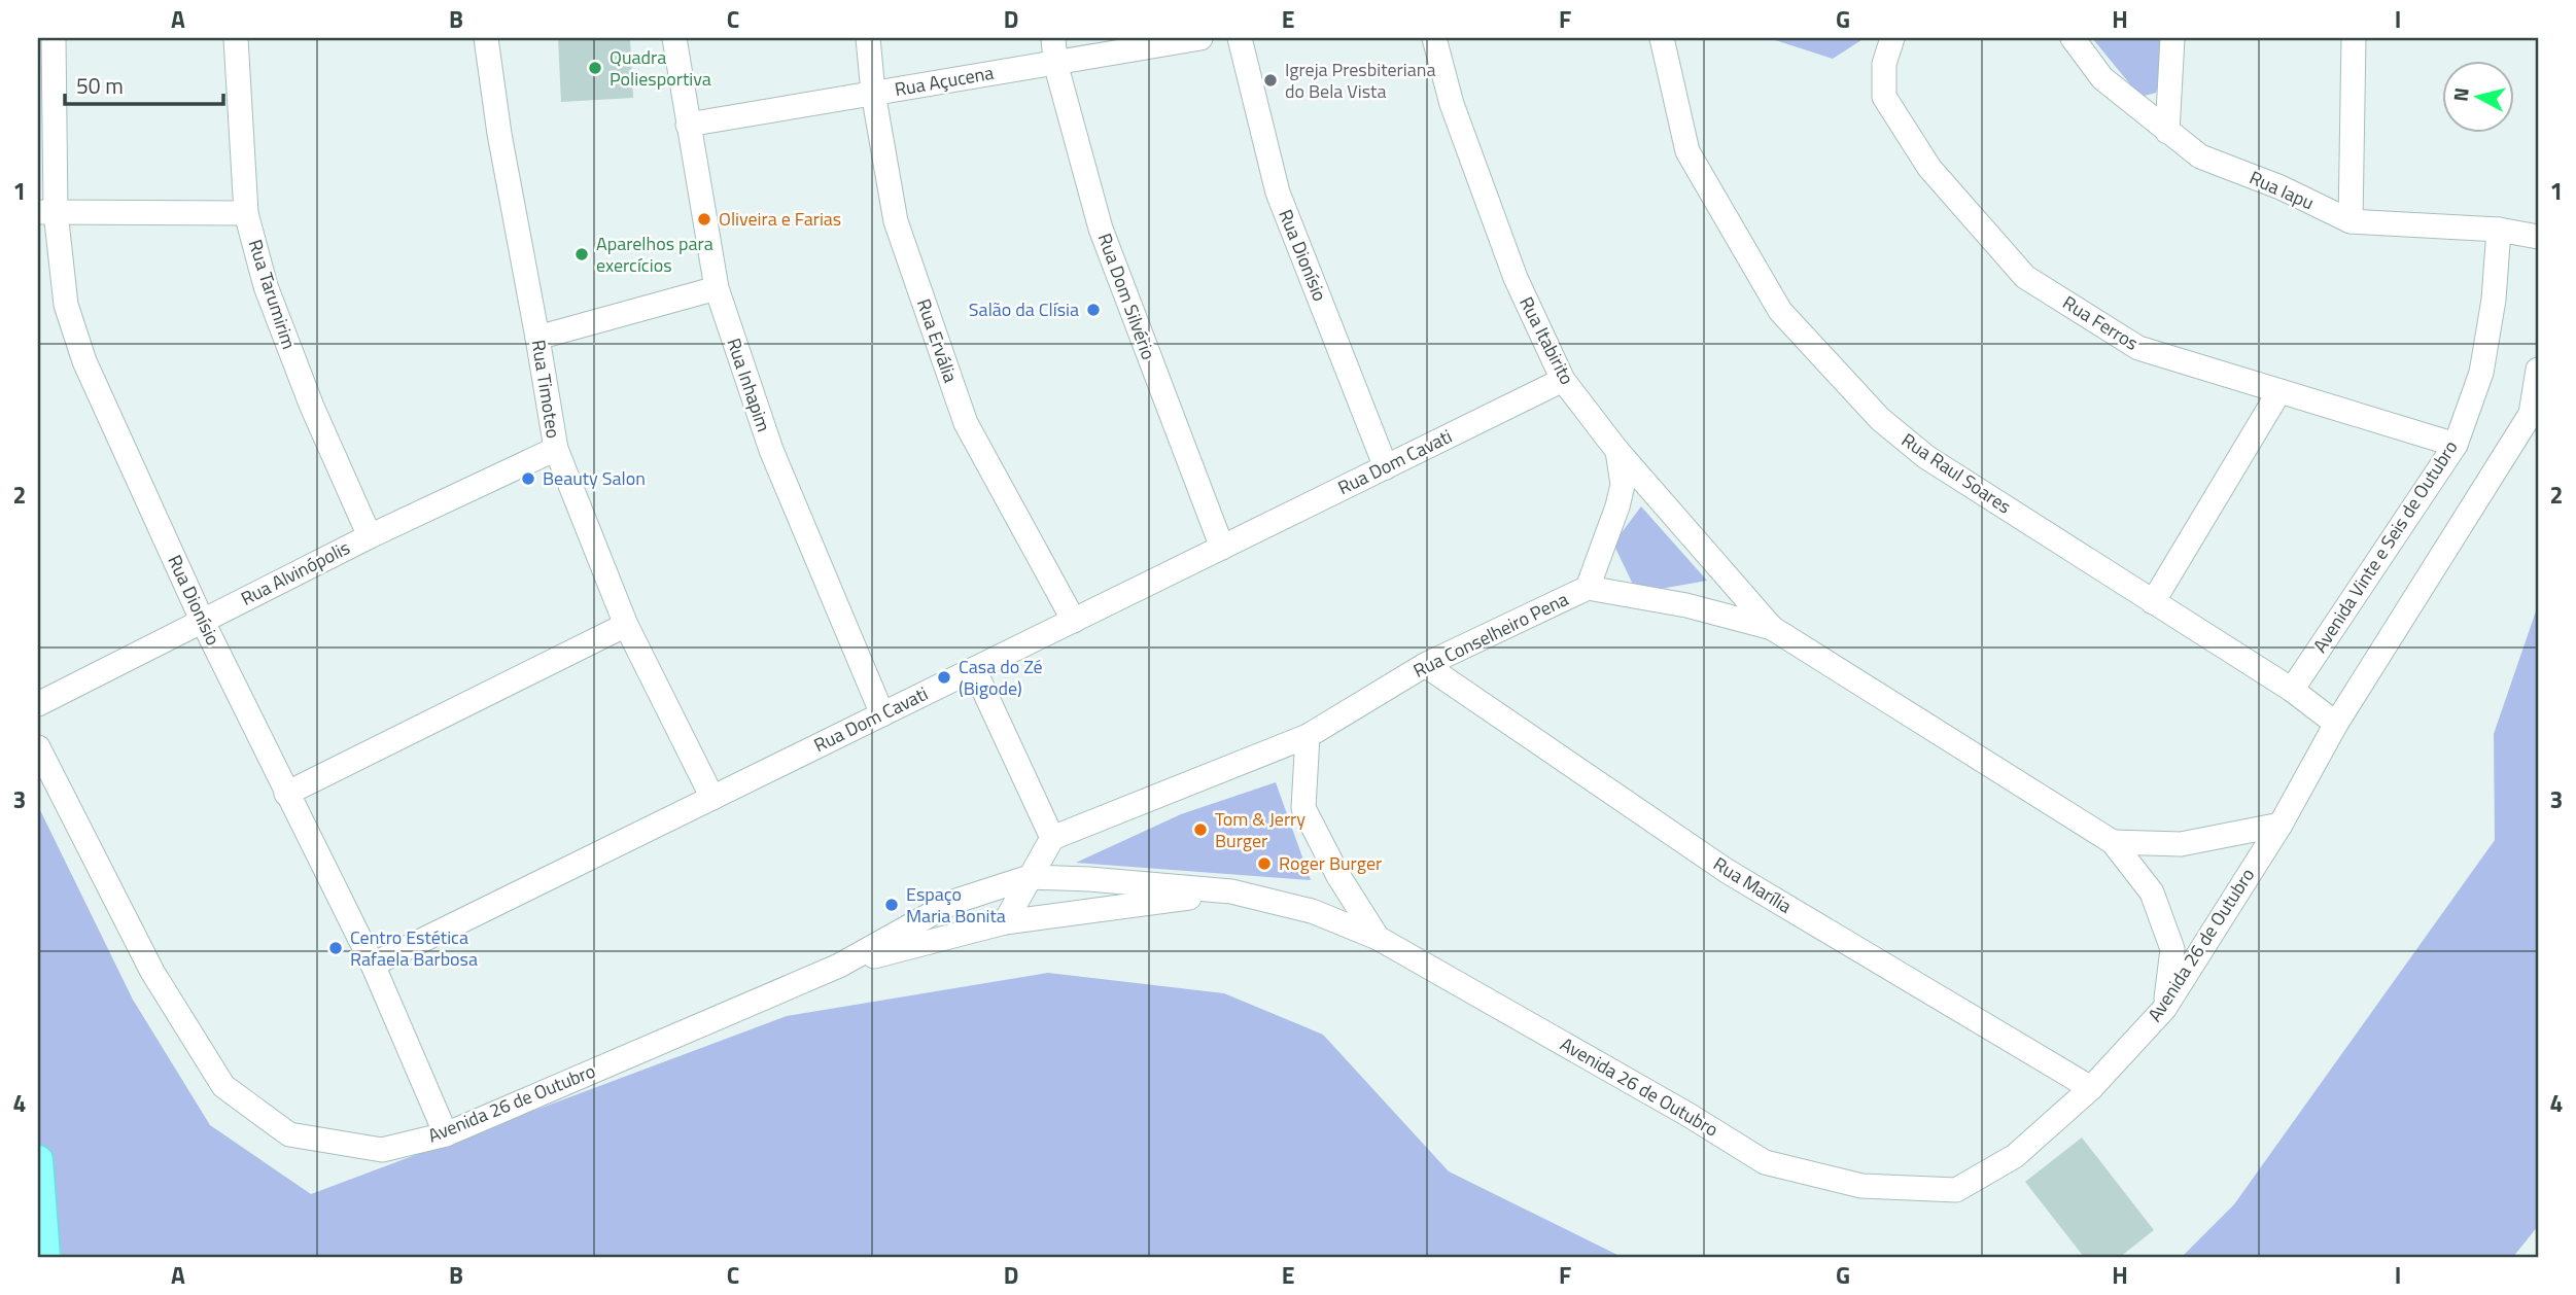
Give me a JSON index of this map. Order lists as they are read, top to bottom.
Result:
{
  "streets": {
    "street": [
      "Rua Açucena",
      "Rua Iapu",
      "Rua Dionísio",
      "Rua Tarumirim",
      "Rua Dom Silvério",
      "Rua Ferros",
      "Rua Ervália",
      "Rua Itabirito",
      "Rua Inhapim",
      "Rua Timoteo",
      "Rua Dom Cavati",
      "Rua Raul Soares",
      "Avenida Vinte e Seis de Outubro",
      "Rua Alvinópolis",
      "Rua Conselheiro Pena",
      "Rua Marília",
      "Avenida 26 de Outubro"
    ]
  },
  "crossings": [
    ["Rua Açucena", "Rua Dom Silvério"],
    ["Rua Açucena", "Rua Ervália"],
    ["Rua Açucena", "Rua Inhapim"],
    ["Rua Iapu", "Avenida Vinte e Seis de Outubro"],
    ["Rua Dionísio", "Rua Dom Cavati"],
    ["Rua Dionísio", "Rua Alvinópolis"],
    ["Rua Dionísio", "Avenida 26 de Outubro"],
    ["Rua Tarumirim", "Rua Alvinópolis"],
    ["Rua Dom Silvério", "Rua Dom Cavati"],
    ["Rua Ferros", "Avenida Vinte e Seis de Outubro"],
    ["Rua Ervália", "Rua Dom Cavati"],
    ["Rua Itabirito", "Rua Dom Cavati"],
    ["Rua Itabirito", "Rua Conselheiro Pena"],
    ["Rua Itabirito", "Avenida 26 de Outubro"],
    ["Rua Inhapim", "Rua Dom Cavati"],
    ["Rua Timoteo", "Rua Dom Cavati"],
    ["Rua Timoteo", "Rua Alvinópolis"],
    ["Rua Raul Soares", "Avenida Vinte e Seis de Outubro"],
    ["Rua Raul Soares", "Avenida 26 de Outubro"],
    ["Rua Conselheiro Pena", "Rua Marília"],
    ["Rua Marília", "Avenida 26 de Outubro"]
  ],
  "places": [
    "Quadra Poliesportiva",
    "Igreja Presbiteriana do Bela Vista",
    "Oliveira e Farias",
    "Aparelhos para exercícios",
    "Salão da Clísia",
    "Beauty Salon",
    "Casa do Zé (Bigode)",
    "Tom & Jerry Burger",
    "Roger Burger",
    "Espaço Maria Bonita",
    "Centro Estética Rafaela Barbosa"
  ],
  "scale_bar": "50 m",
  "north": "left",
  "grid": {
    "columns": [
      "A",
      "B",
      "C",
      "D",
      "E",
      "F",
      "G",
      "H",
      "I"
    ],
    "rows": [
      "1",
      "2",
      "3",
      "4"
    ]
  }
}
